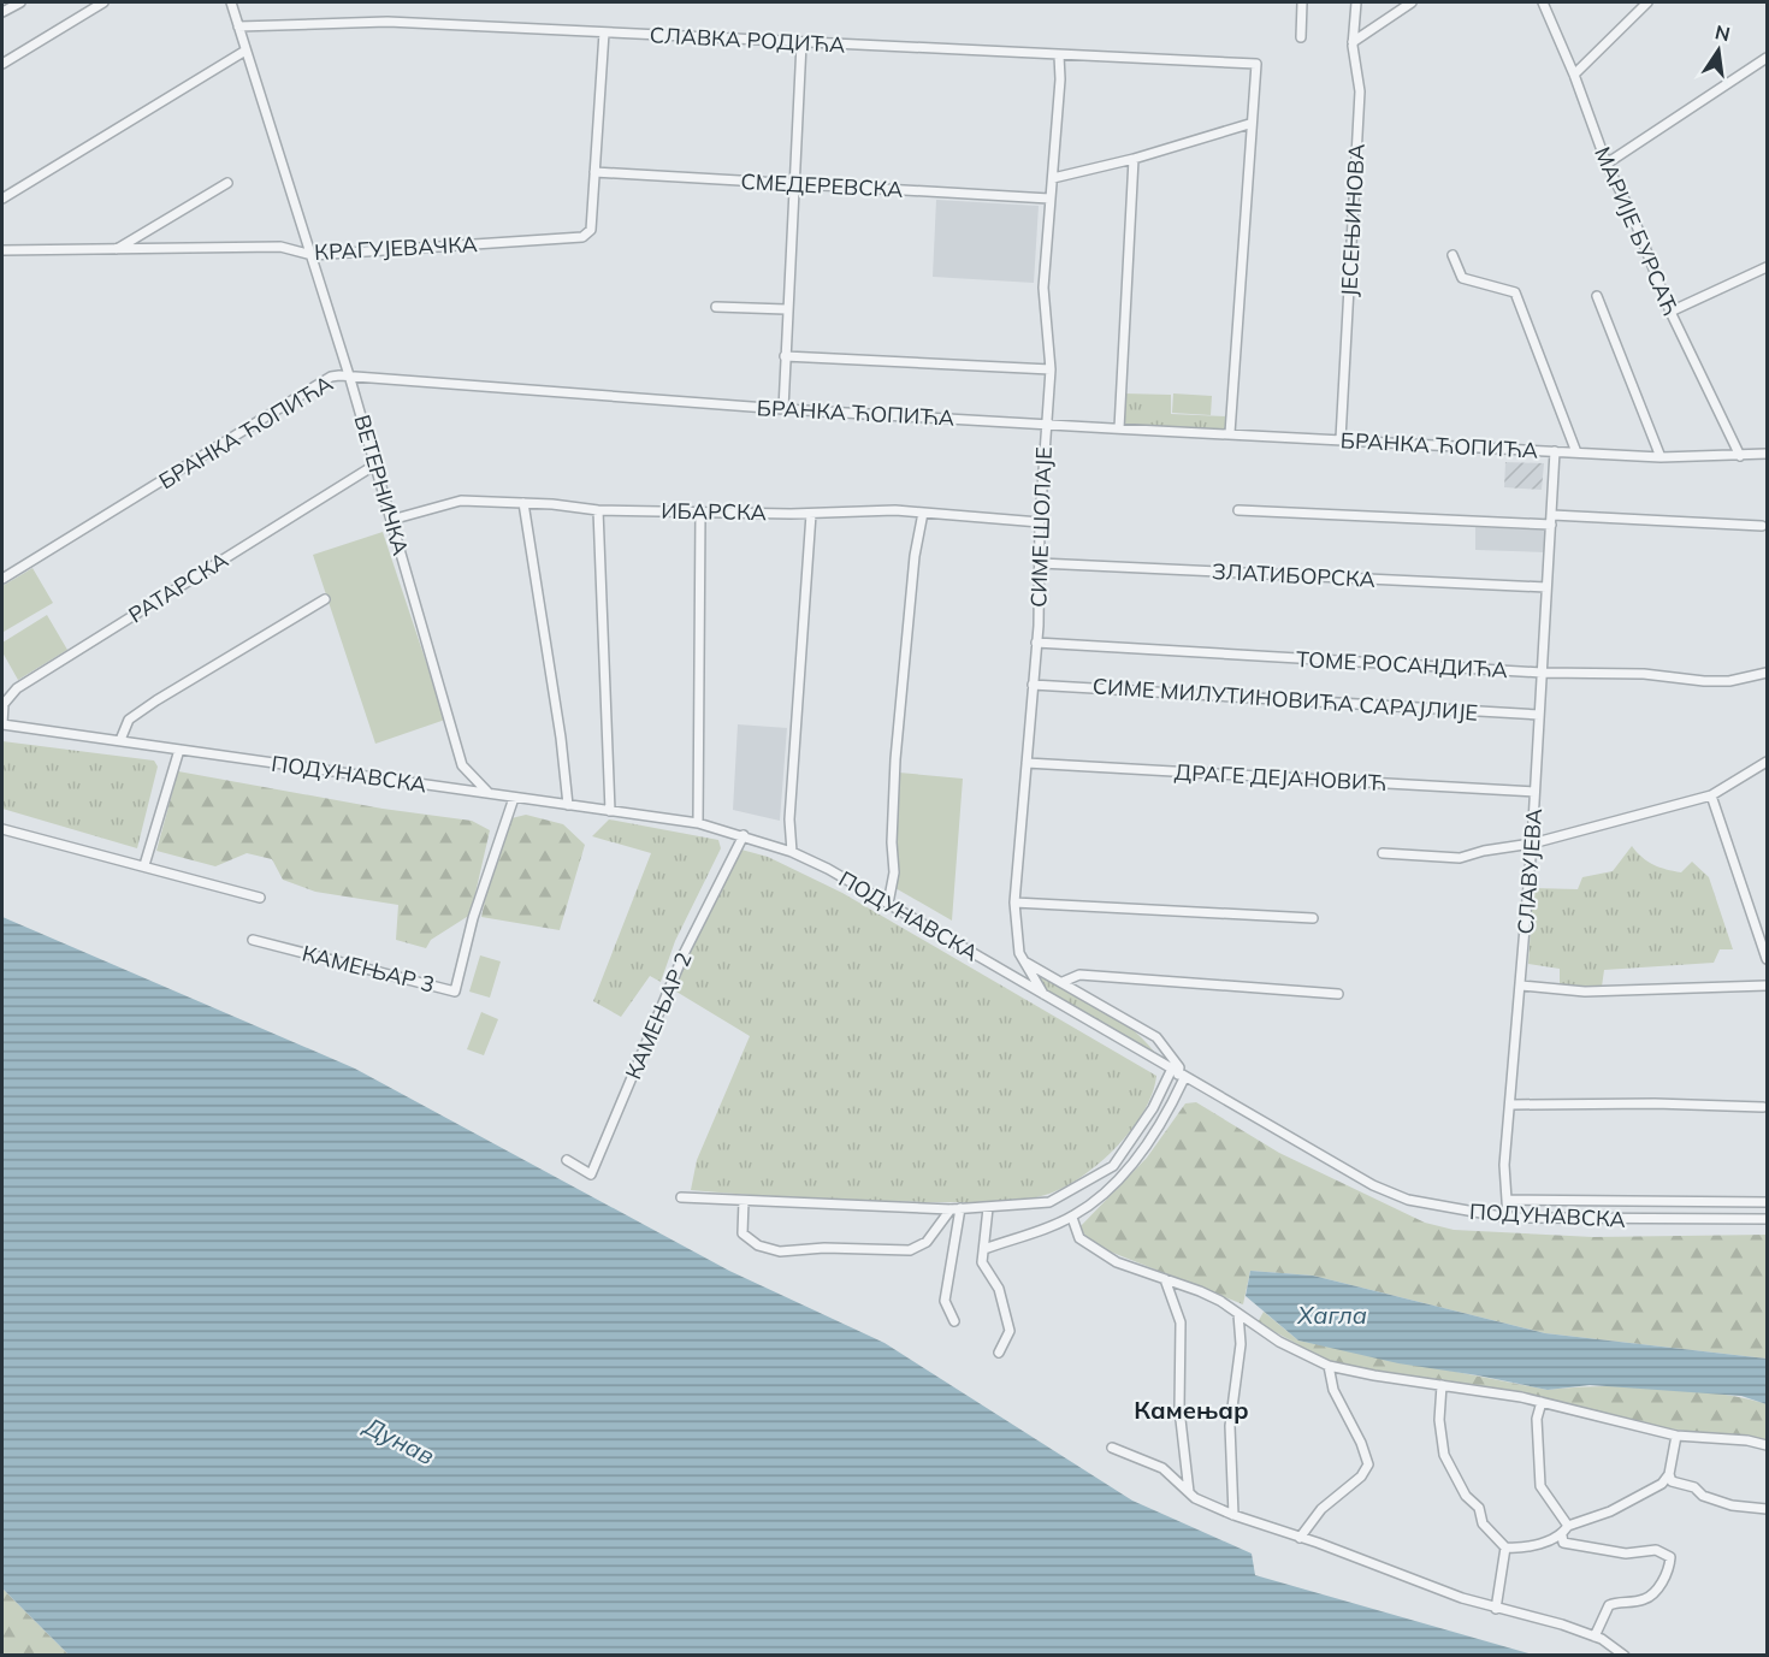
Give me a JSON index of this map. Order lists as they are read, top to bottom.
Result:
{
  "streets": {
    "street": [
      "СЛАВКА РОДИЋА",
      "СМЕДЕРЕВСКА",
      "ЈЕСЕЊИНОВА",
      "МАРИЈЕ БУРСАЋ",
      "КРАГУЈЕВАЧКА",
      "БРАНКА ЋОПИЋА",
      "ВЕТЕРНИЧКА",
      "ИБАРСКА",
      "СИМЕ ШОЛАЈЕ",
      "ЗЛАТИБОРСКА",
      "РАТАРСКА",
      "ТОМЕ РОСАНДИЋА",
      "СИМЕ МИЛУТИНОВИЋА САРАЈЛИЈЕ",
      "ПОДУНАВСКА",
      "ДРАГЕ ДЕЈАНОВИЋ",
      "СЛАВУЈЕВА",
      "КАМЕЊАР 3",
      "КАМЕЊАР 2"
    ]
  },
  "crossings": [
    ["СЛАВКА РОДИЋА", "КРАГУЈЕВАЧКА"],
    ["СЛАВКА РОДИЋА", "ВЕТЕРНИЧКА"],
    ["СЛАВКА РОДИЋА", "СИМЕ ШОЛАЈЕ"],
    ["СМЕДЕРЕВСКА", "КРАГУЈЕВАЧКА"],
    ["СМЕДЕРЕВСКА", "СИМЕ ШОЛАЈЕ"],
    ["ЈЕСЕЊИНОВА", "БРАНКА ЋОПИЋА"],
    ["МАРИЈЕ БУРСАЋ", "БРАНКА ЋОПИЋА"],
    ["КРАГУЈЕВАЧКА", "ВЕТЕРНИЧКА"],
    ["БРАНКА ЋОПИЋА", "ВЕТЕРНИЧКА"],
    ["БРАНКА ЋОПИЋА", "СИМЕ ШОЛАЈЕ"],
    ["БРАНКА ЋОПИЋА", "СЛАВУЈЕВА"],
    ["ВЕТЕРНИЧКА", "ИБАРСКА"],
    ["ВЕТЕРНИЧКА", "РАТАРСКА"],
    ["ВЕТЕРНИЧКА", "ПОДУНАВСКА"],
    ["ИБАРСКА", "СИМЕ ШОЛАЈЕ"],
    ["СИМЕ ШОЛАЈЕ", "ЗЛАТИБОРСКА"],
    ["СИМЕ ШОЛАЈЕ", "ТОМЕ РОСАНДИЋА"],
    ["СИМЕ ШОЛАЈЕ", "СИМЕ МИЛУТИНОВИЋА САРАЈЛИЈЕ"],
    ["СИМЕ ШОЛАЈЕ", "ПОДУНАВСКА"],
    ["СИМЕ ШОЛАЈЕ", "ДРАГЕ ДЕЈАНОВИЋ"],
    ["ЗЛАТИБОРСКА", "СЛАВУЈЕВА"],
    ["РАТАРСКА", "ПОДУНАВСКА"],
    ["ТОМЕ РОСАНДИЋА", "СЛАВУЈЕВА"],
    ["СИМЕ МИЛУТИНОВИЋА САРАЈЛИЈЕ", "СЛАВУЈЕВА"],
    ["ПОДУНАВСКА", "СЛАВУЈЕВА"],
    ["ПОДУНАВСКА", "КАМЕЊАР 3"],
    ["ПОДУНАВСКА", "КАМЕЊАР 2"],
    ["ДРАГЕ ДЕЈАНОВИЋ", "СЛАВУЈЕВА"]
  ],
  "districts": ["Камењар"],
  "water": ["Хагла", "Дунав"],
  "north": "top"
}
